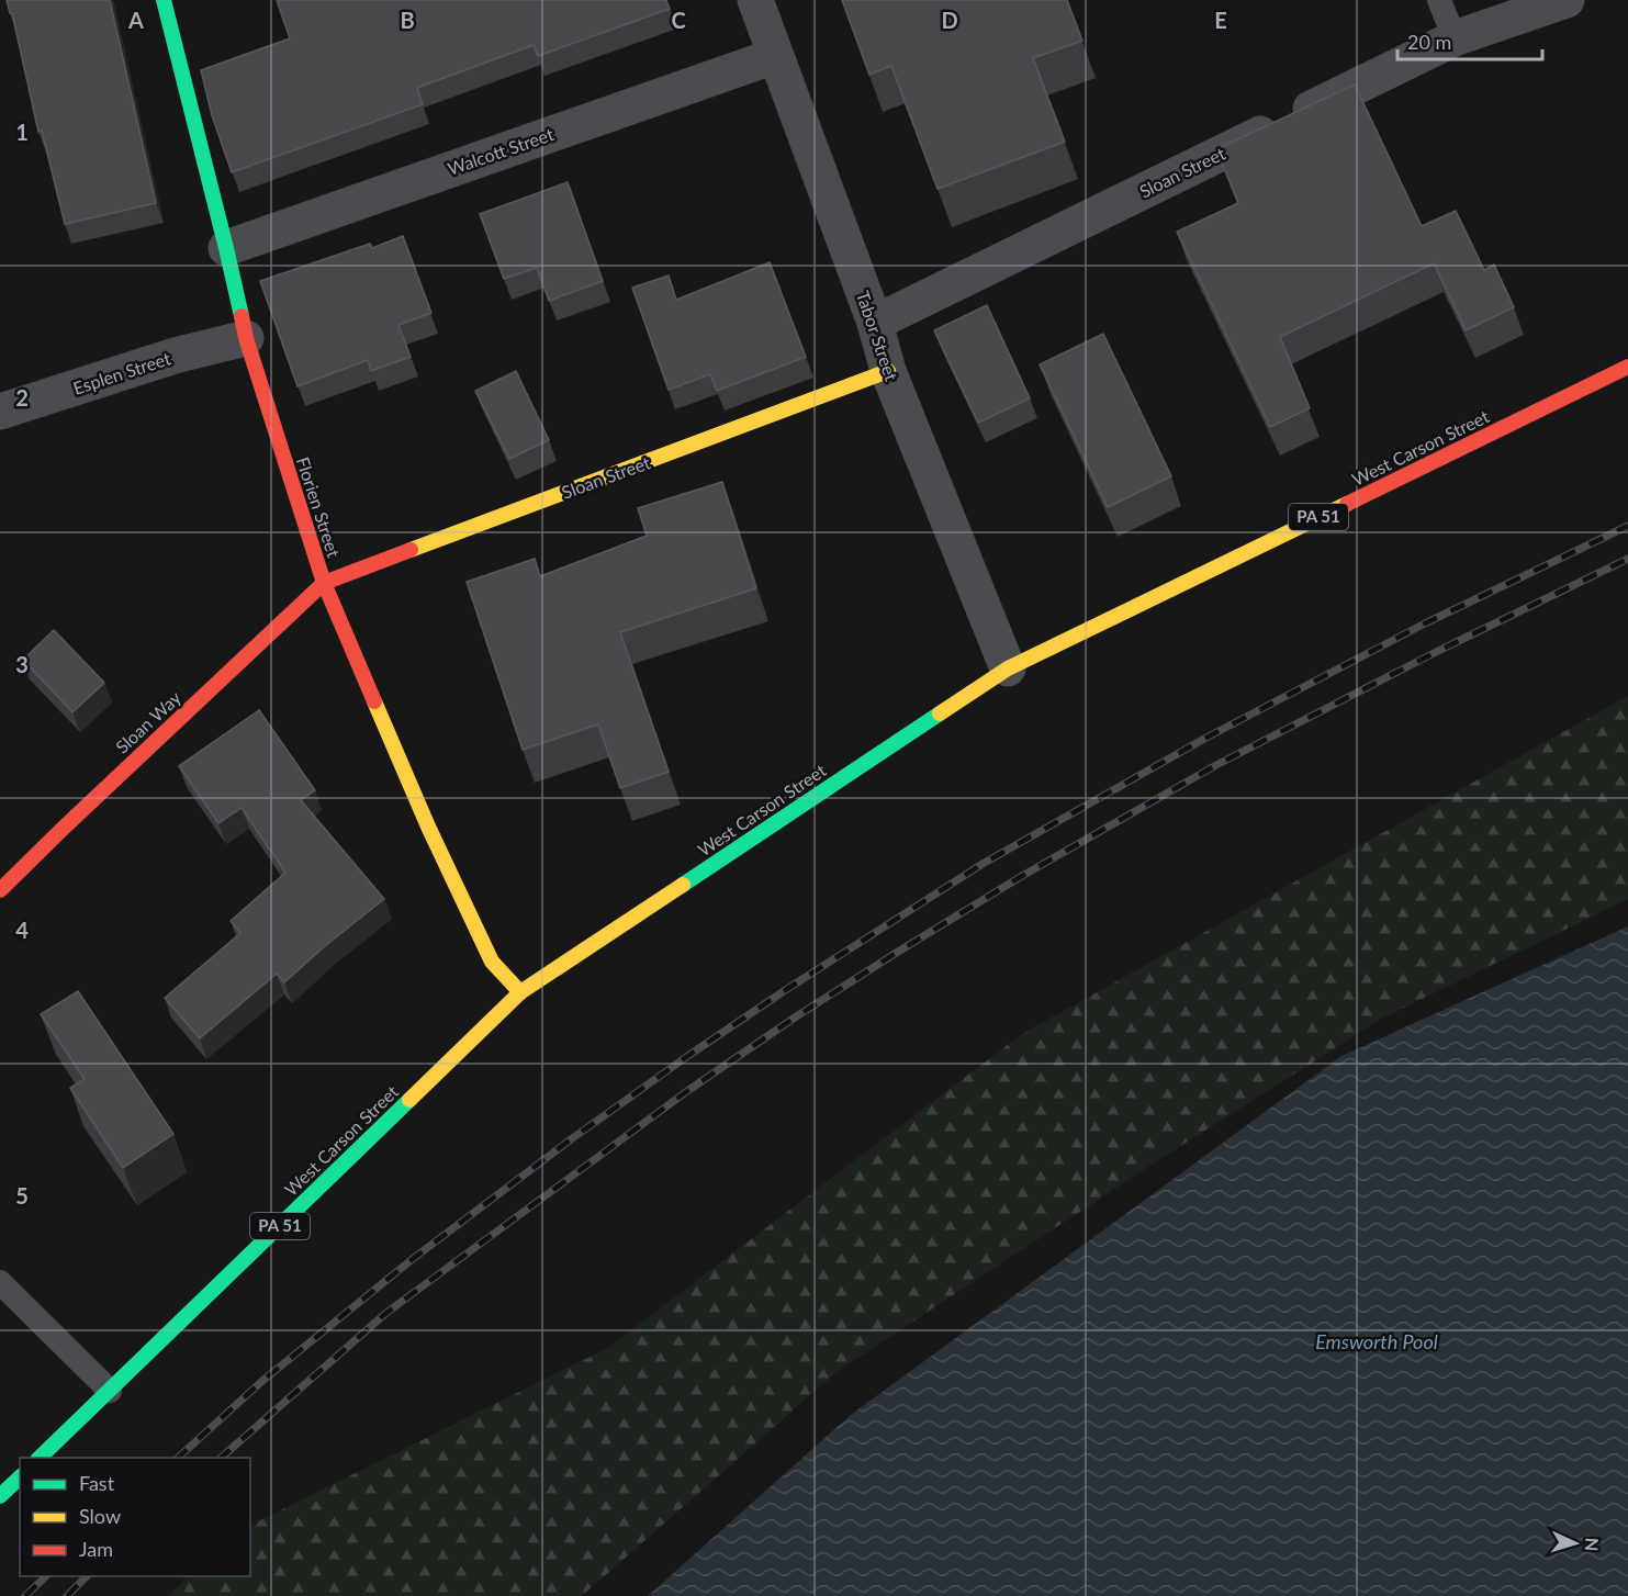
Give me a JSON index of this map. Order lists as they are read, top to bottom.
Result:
{
  "streets": {
    "street": [
      "Walcott Street",
      "Sloan Street",
      "Tabor Street",
      "Esplen Street",
      "West Carson Street",
      "Florien Street",
      "PA 51",
      "Sloan Way"
    ]
  },
  "crossings": [
    ["Walcott Street", "Tabor Street"],
    ["Walcott Street", "Florien Street"],
    ["Sloan Street", "Tabor Street"],
    ["Sloan Street", "Florien Street"],
    ["Sloan Street", "Sloan Way"],
    ["Tabor Street", "West Carson Street"],
    ["Esplen Street", "Florien Street"],
    ["West Carson Street", "Florien Street"],
    ["Florien Street", "Sloan Way"]
  ],
  "water": ["Emsworth Pool"],
  "legend": ["Fast", "Slow", "Jam"],
  "scale_bar": "20 m",
  "north": "right",
  "grid": {
    "columns": [
      "A",
      "B",
      "C",
      "D",
      "E"
    ],
    "rows": [
      "1",
      "2",
      "3",
      "4",
      "5"
    ]
  }
}
